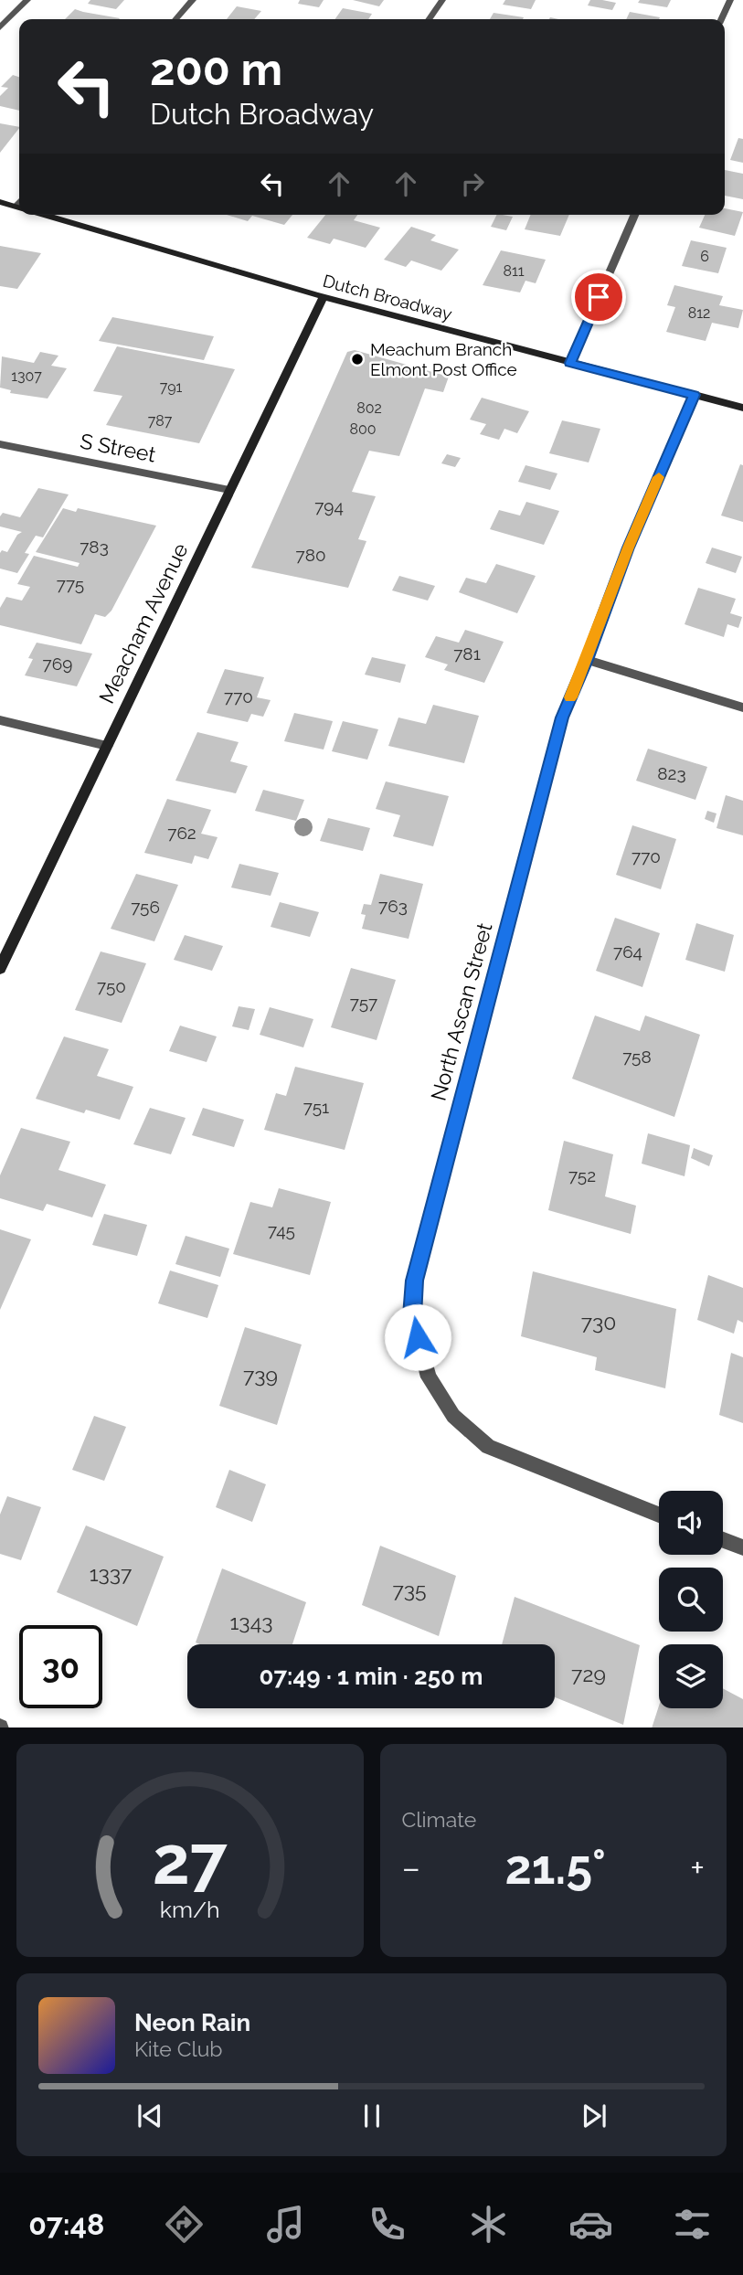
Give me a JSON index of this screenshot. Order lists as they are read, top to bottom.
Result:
{
  "streets": {
    "main road": ["Dutch Broadway", "Meacham Avenue"],
    "street": ["S Street", "North Ascan Street"]
  },
  "crossings": [
    ["Dutch Broadway", "Meacham Avenue"],
    ["Dutch Broadway", "North Ascan Street"],
    ["S Street", "Meacham Avenue"]
  ],
  "places": ["Meachum Branch Elmont Post Office"],
  "house_numbers": [
    "6",
    "811",
    "812",
    "1307",
    "791",
    "802",
    "787",
    "800",
    "794",
    "783",
    "780",
    "775",
    "781",
    "769",
    "770",
    "823",
    "762",
    "770",
    "763",
    "756",
    "764",
    "750",
    "757",
    "758",
    "751",
    "752",
    "745",
    "730",
    "739",
    "1337",
    "735",
    "1343",
    "729"
  ],
  "page": {
    "turn": ["200 m", "Dutch Broadway"],
    "limit": "30",
    "trip": "07:49 · 1 min · 250 m",
    "tile": "Climate",
    "heat": ["−", "21.5°", "+"],
    "song": ["Neon Rain", "Kite Club"],
    "tabs": "07:48",
    "gauge": ["27", "km/h"]
  }
}
